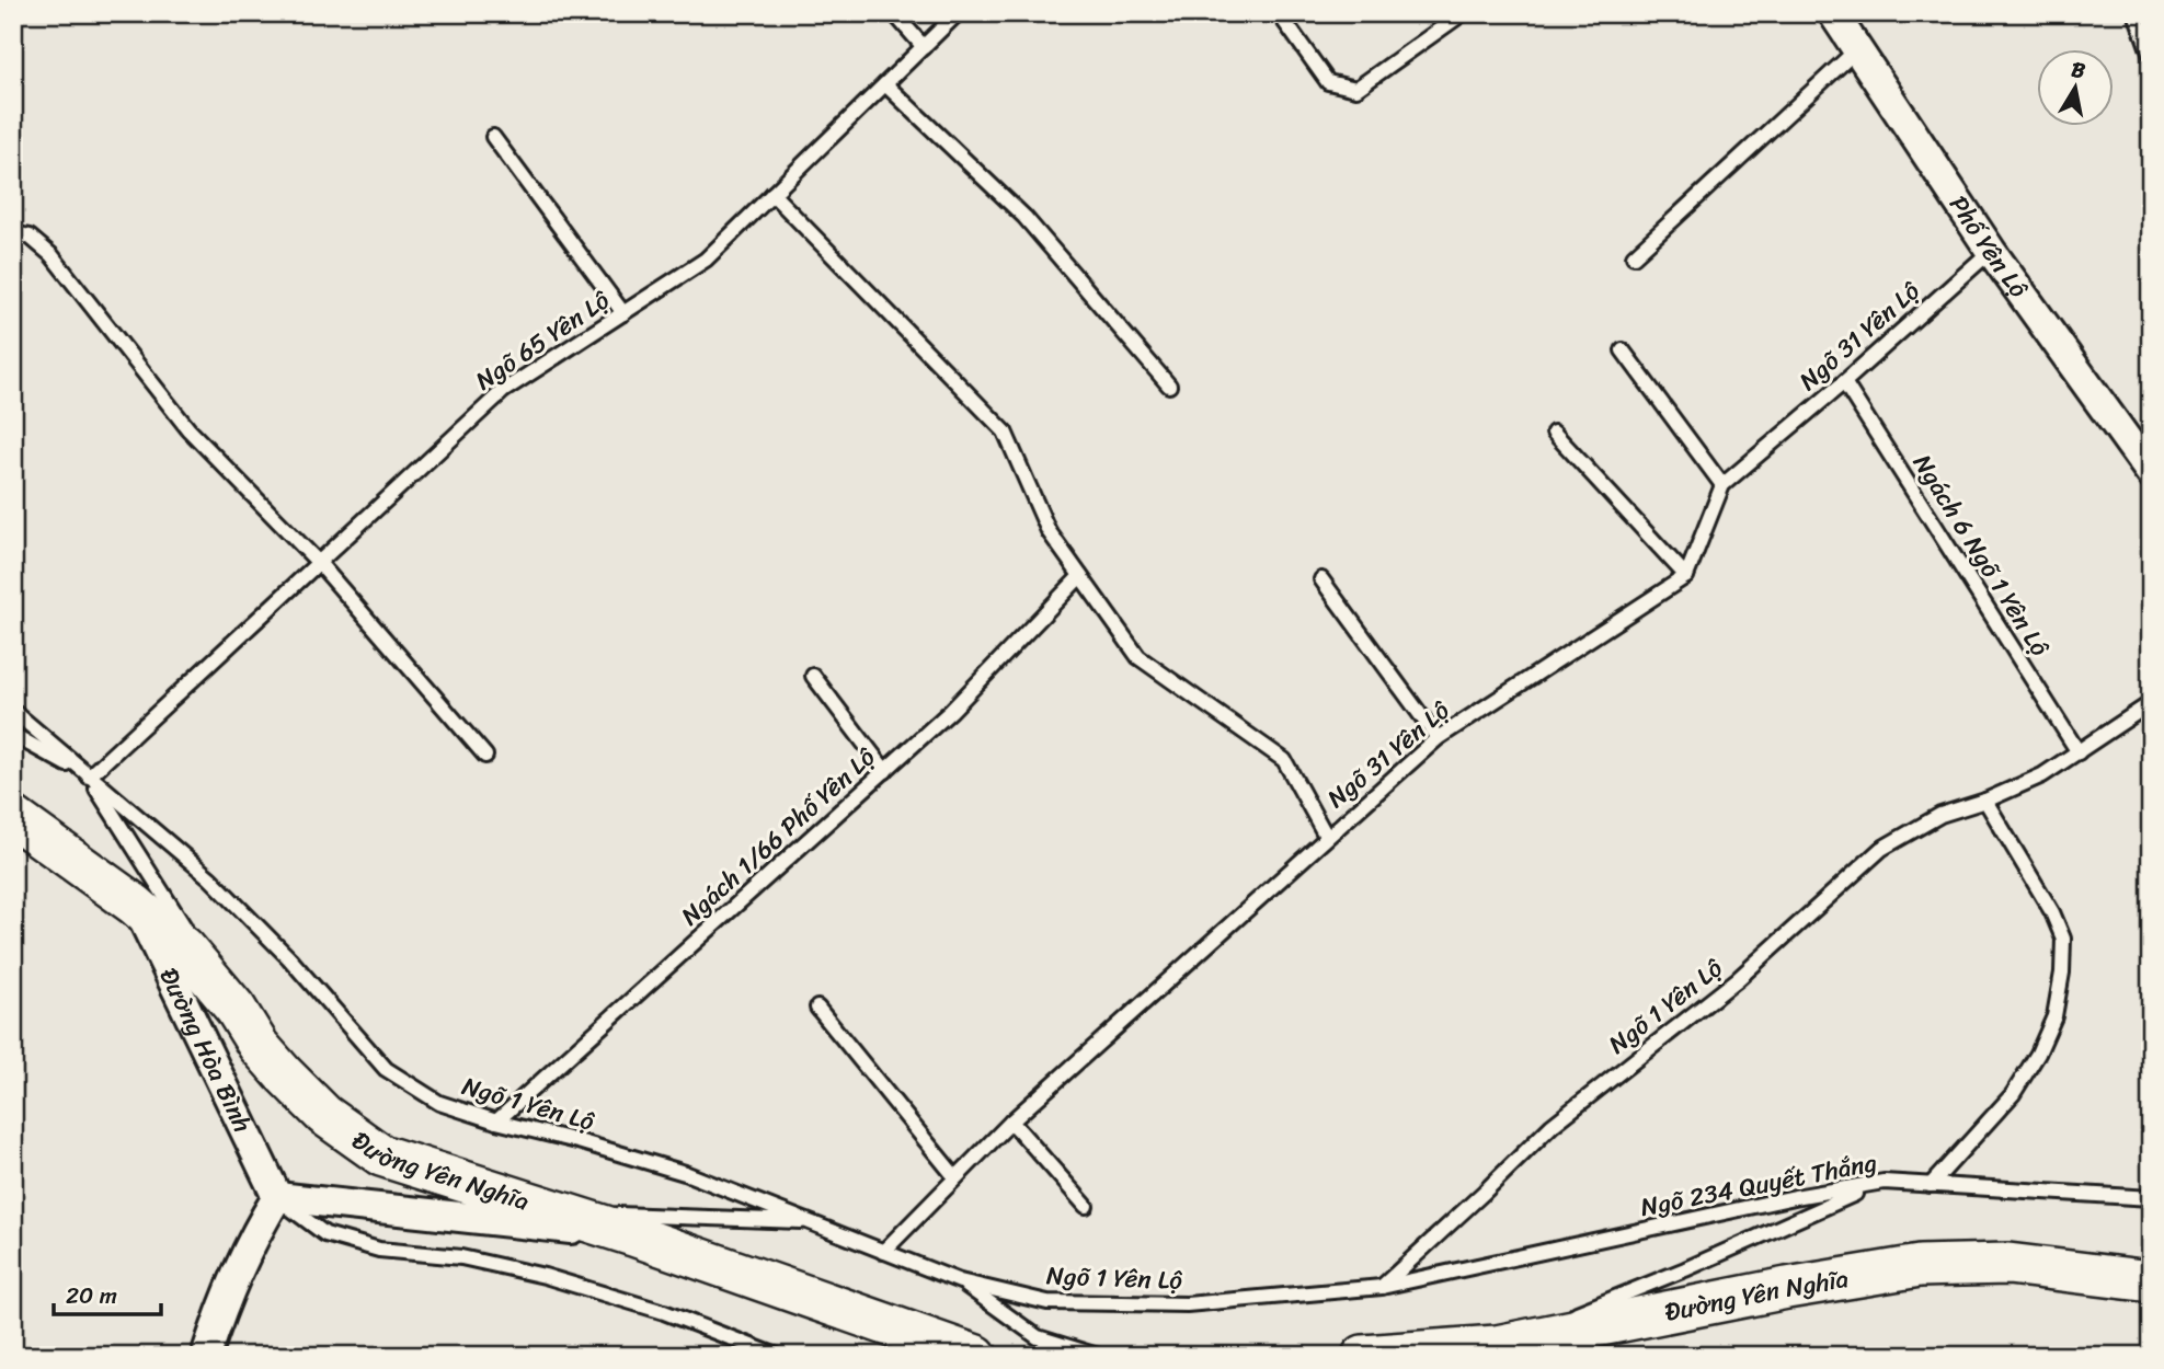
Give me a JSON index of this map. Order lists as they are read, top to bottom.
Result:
{
  "streets": {
    "main road": ["Đường Yên Nghĩa"],
    "street": ["Phố Yên Lộ", "Đường Hòa Bình"],
    "lane": [
      "Ngõ 31 Yên Lộ",
      "Ngõ 65 Yên Lộ",
      "Ngách 6 Ngõ 1 Yên Lộ",
      "Ngách 1/66 Phố Yên Lộ",
      "Ngõ 1 Yên Lộ",
      "Ngõ 234 Quyết Thắng"
    ]
  },
  "crossings": [
    ["Phố Yên Lộ", "Ngõ 31 Yên Lộ"],
    ["Ngõ 31 Yên Lộ", "Ngách 6 Ngõ 1 Yên Lộ"],
    ["Ngõ 31 Yên Lộ", "Ngõ 1 Yên Lộ"],
    ["Ngõ 65 Yên Lộ", "Ngõ 1 Yên Lộ"],
    ["Ngách 6 Ngõ 1 Yên Lộ", "Ngõ 1 Yên Lộ"],
    ["Ngách 1/66 Phố Yên Lộ", "Ngõ 1 Yên Lộ"],
    ["Ngõ 1 Yên Lộ", "Ngõ 234 Quyết Thắng"],
    ["Đường Hòa Bình", "Đường Yên Nghĩa"]
  ],
  "scale_bar": "20 m",
  "north": "top"
}
